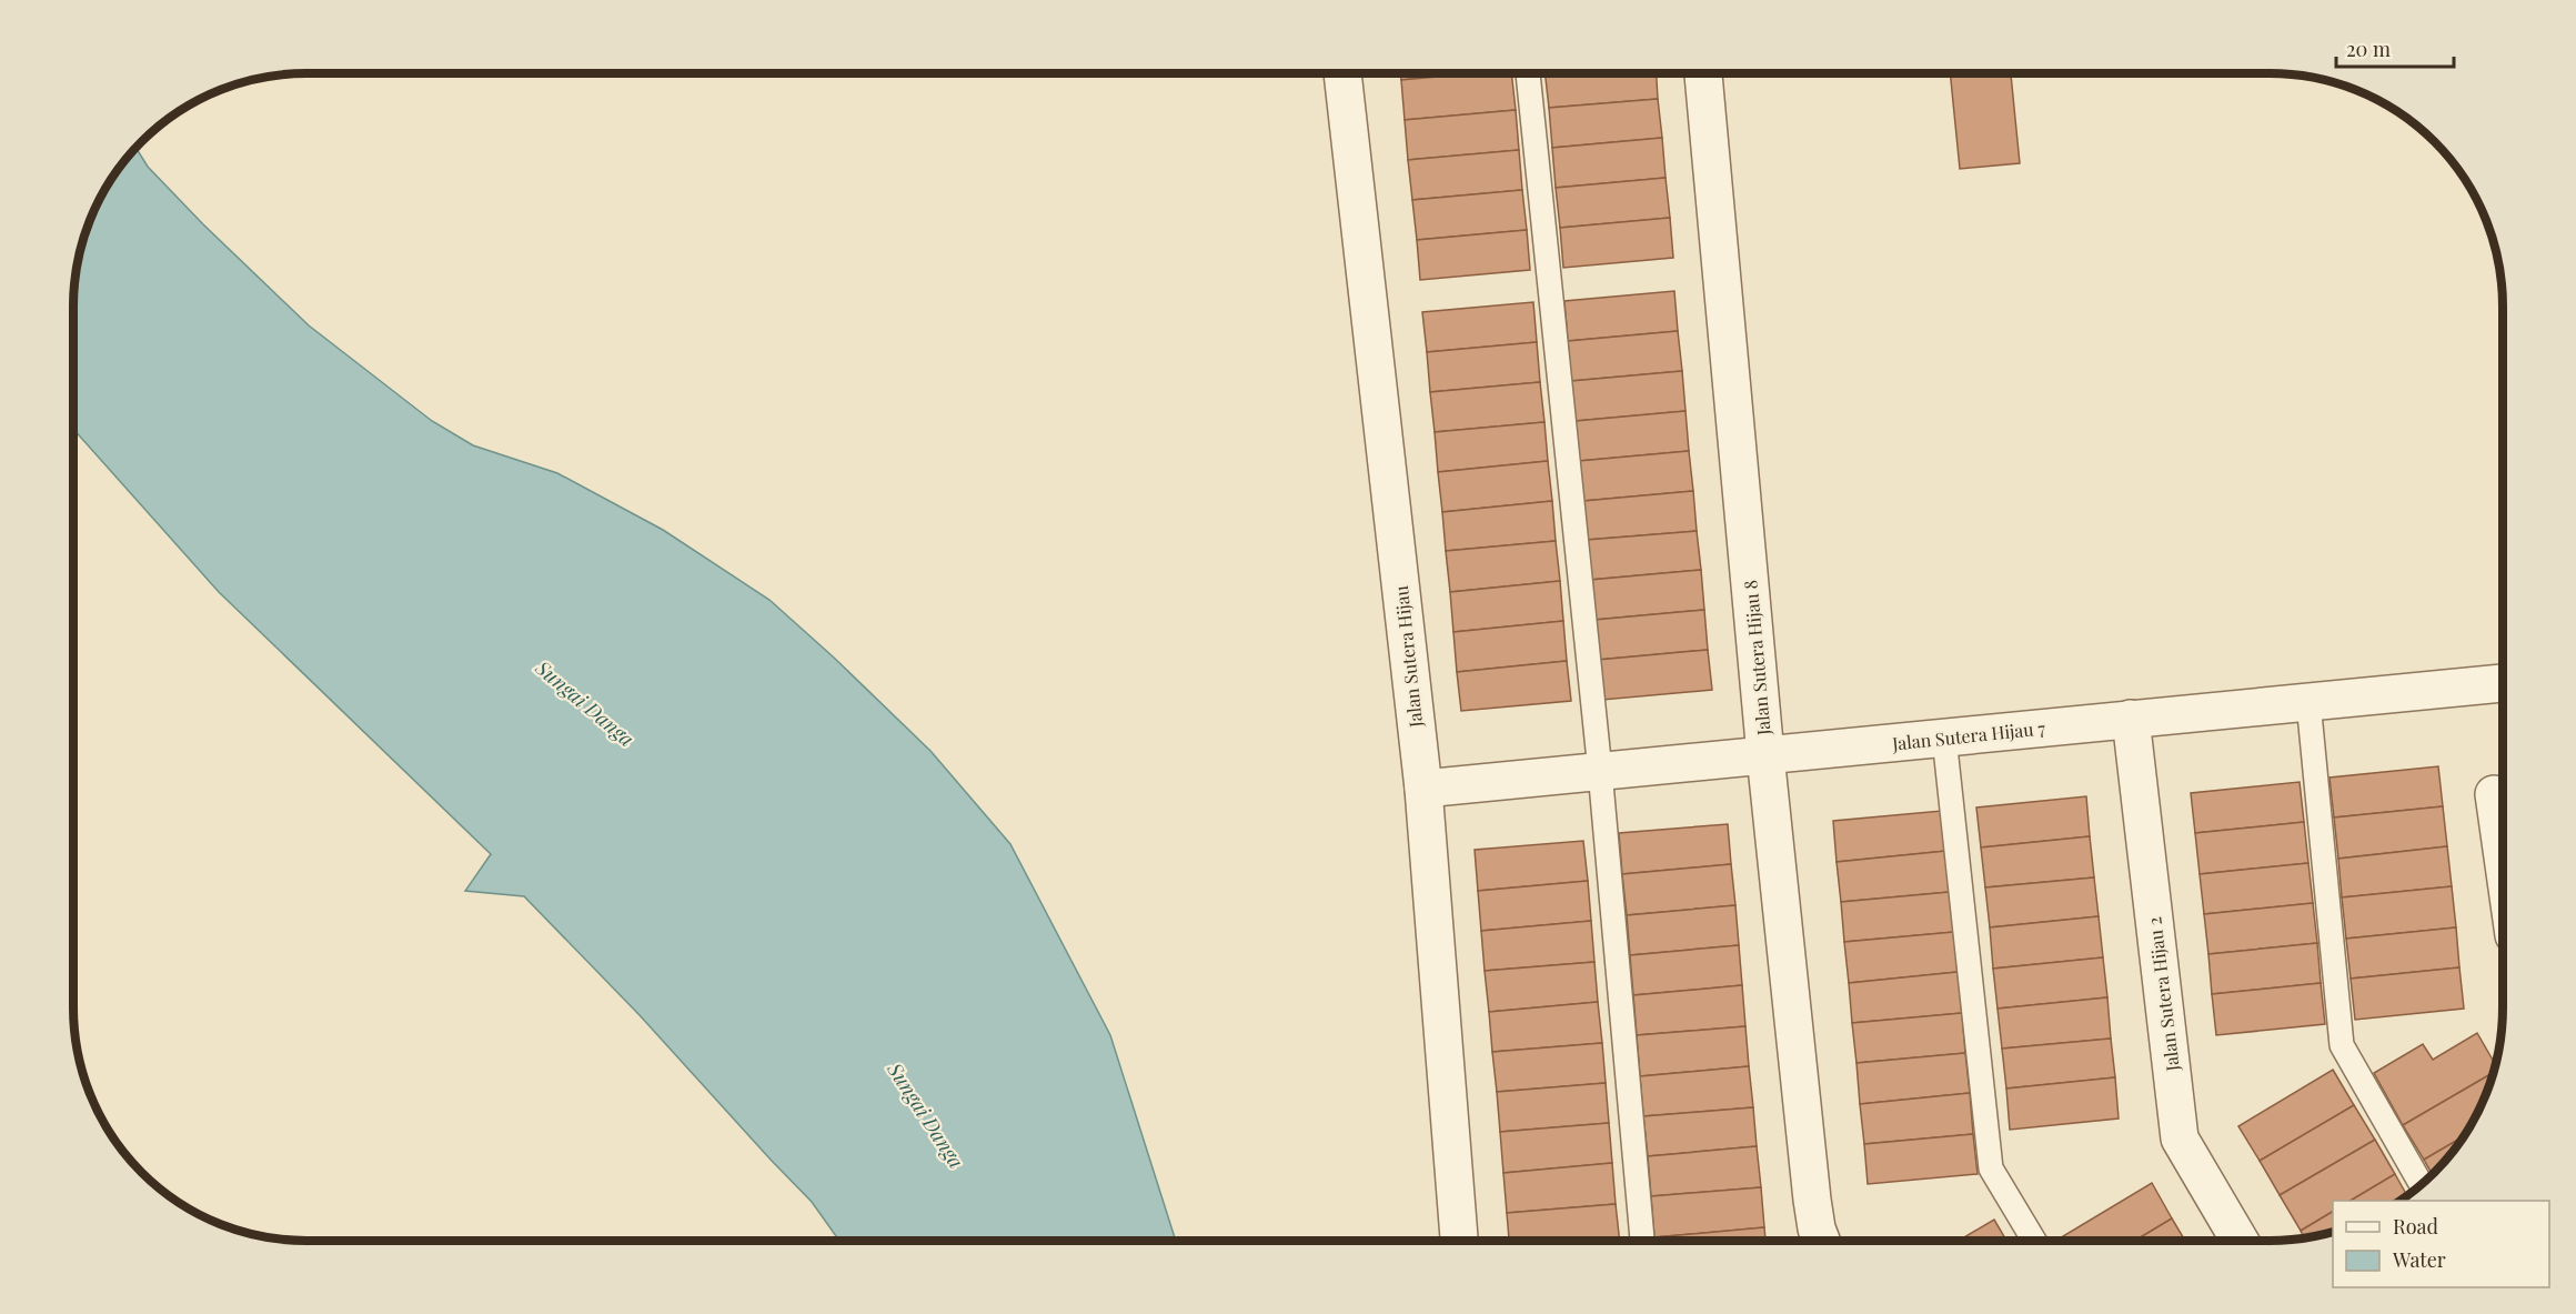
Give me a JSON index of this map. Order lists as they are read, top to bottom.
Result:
{
  "streets": {
    "street": [
      "Jalan Sutera Hijau",
      "Jalan Sutera Hijau 8",
      "Jalan Sutera Hijau 7",
      "Jalan Sutera Hijau 2"
    ]
  },
  "crossings": [
    ["Jalan Sutera Hijau", "Jalan Sutera Hijau 7"],
    ["Jalan Sutera Hijau 8", "Jalan Sutera Hijau 7"],
    ["Jalan Sutera Hijau 7", "Jalan Sutera Hijau 2"]
  ],
  "water": ["Sungai Danga"],
  "legend": ["Road", "Water"],
  "scale_bar": "20 m"
}
